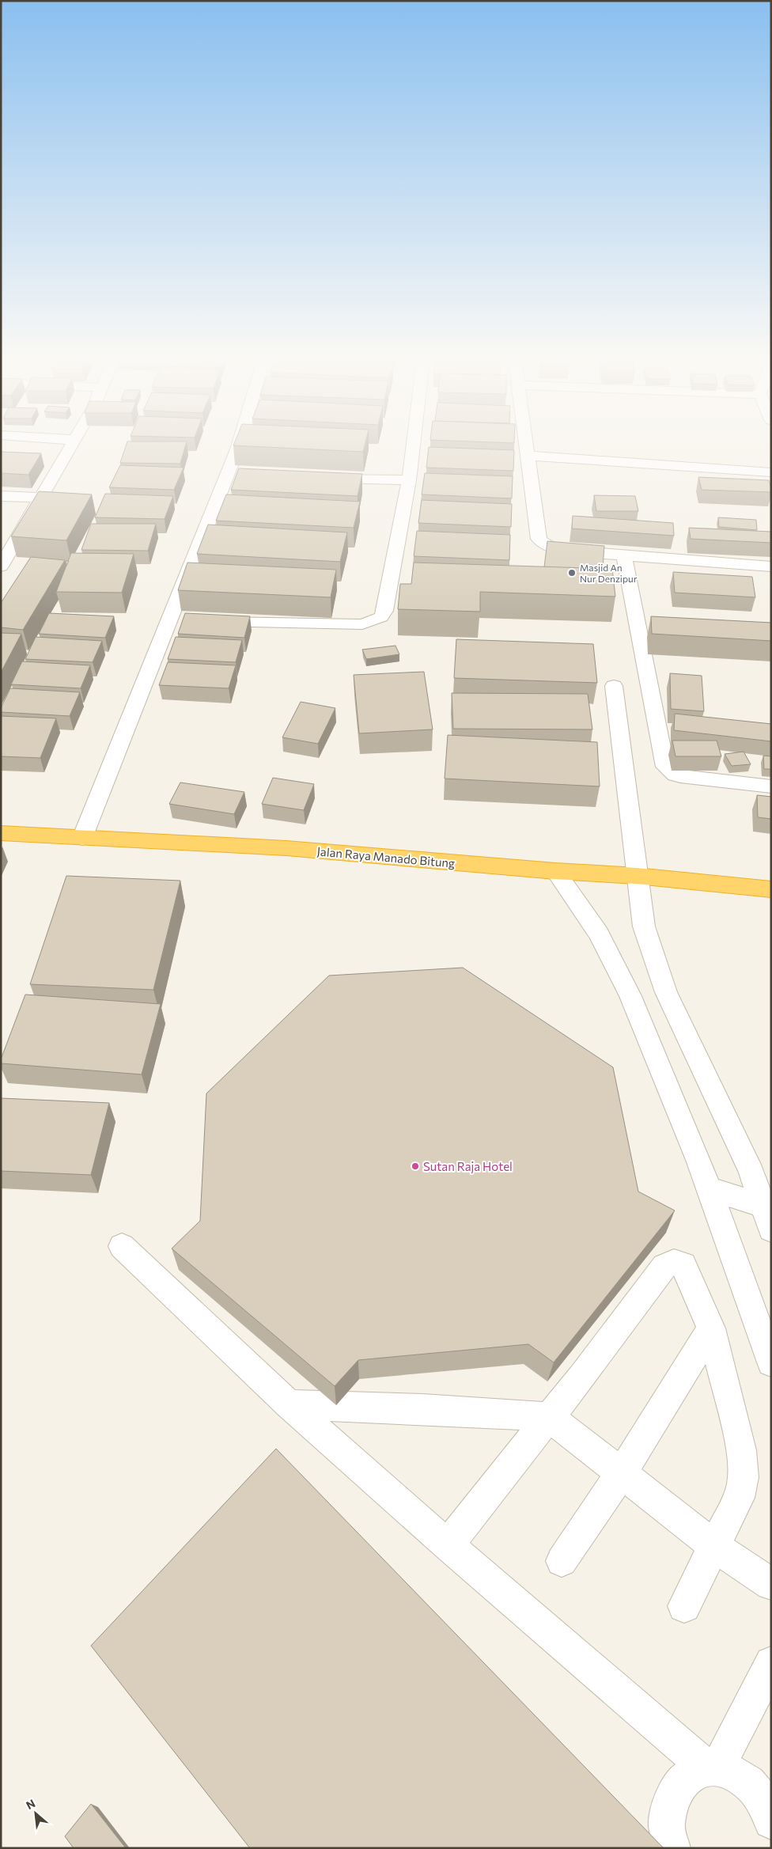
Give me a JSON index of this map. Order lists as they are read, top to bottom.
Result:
{
  "streets": {
    "highway": ["Jalan Raya Manado Bitung"]
  },
  "places": ["Masjid An Nur Denzipur", "Sutan Raja Hotel"],
  "north": "top left"
}
